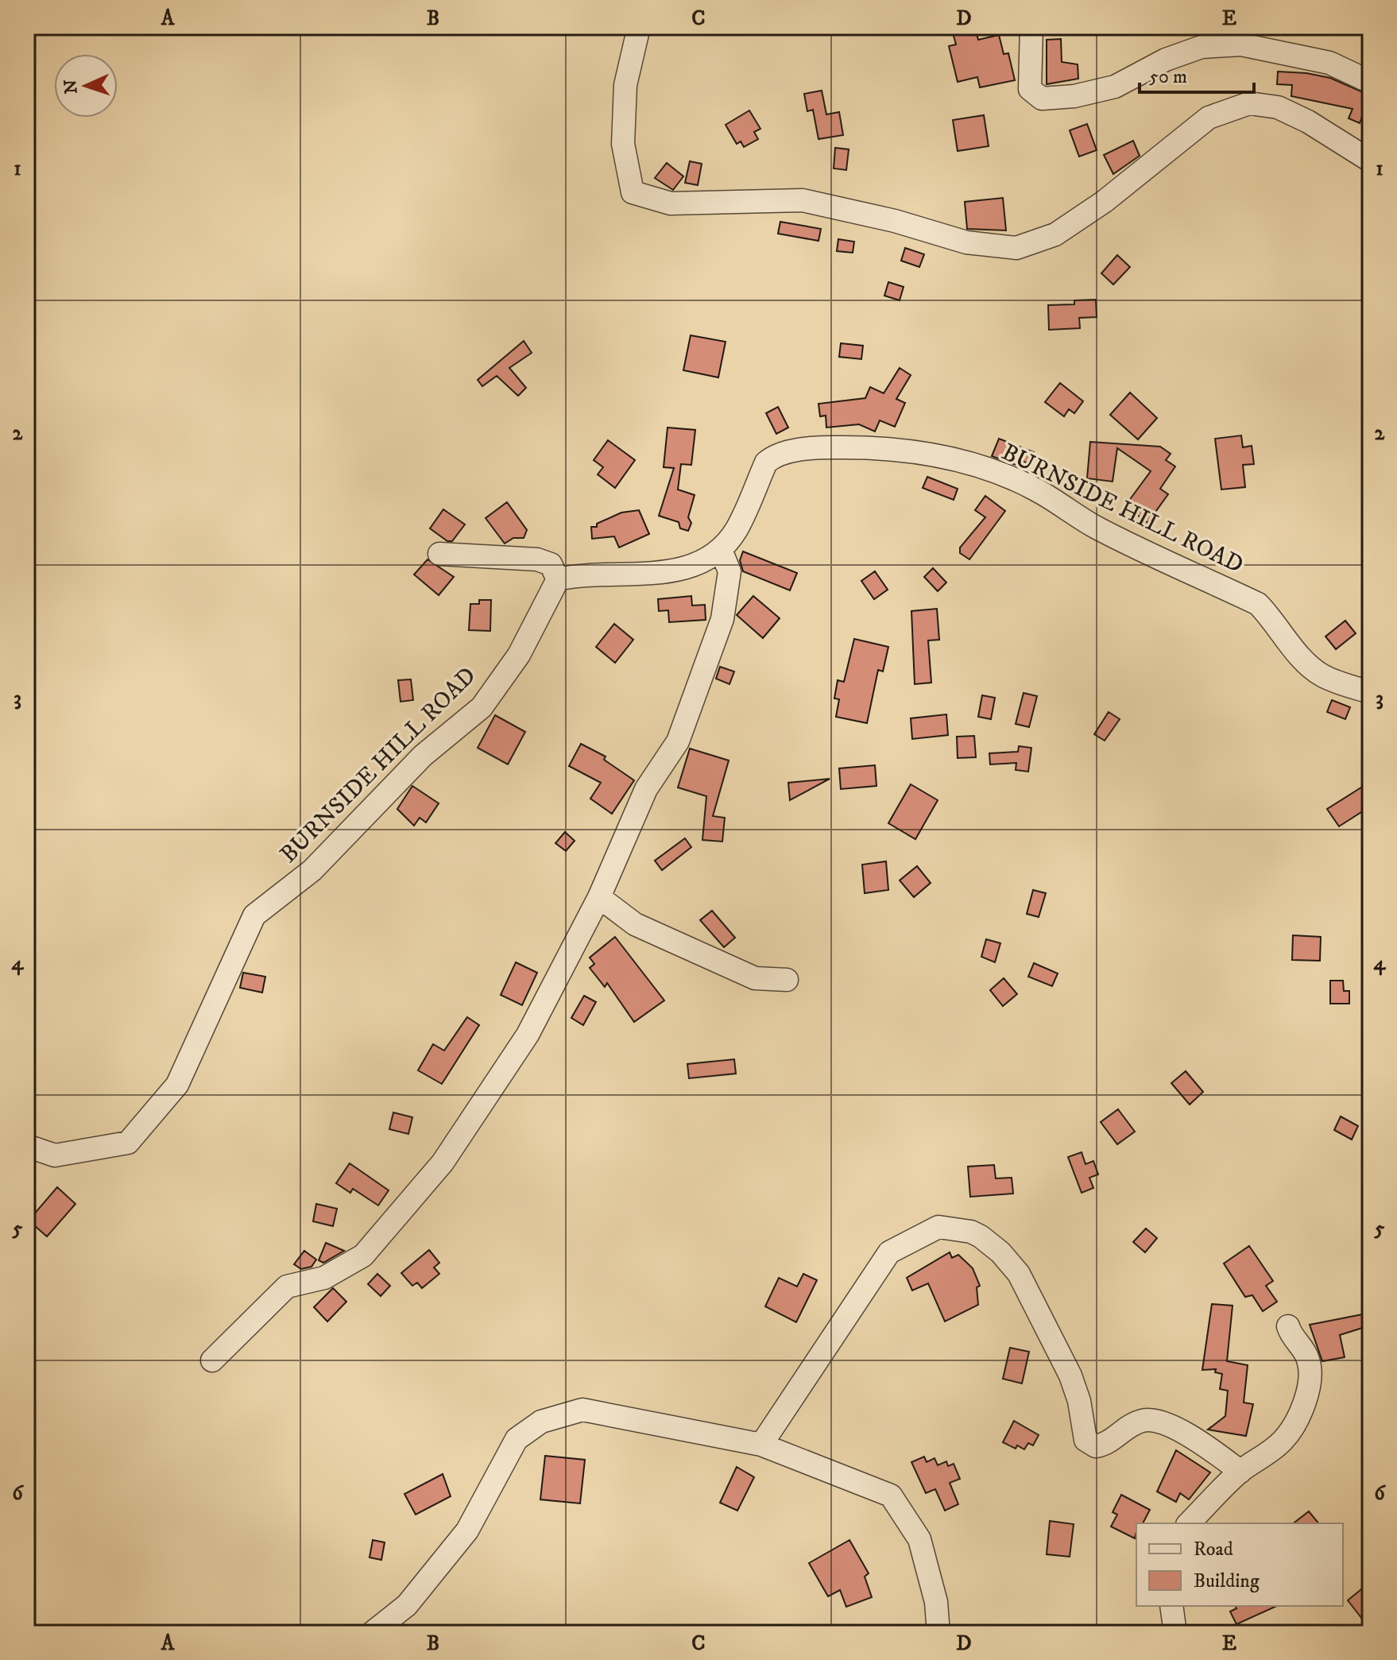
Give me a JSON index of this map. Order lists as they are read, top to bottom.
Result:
{
  "streets": {
    "street": ["BURNSIDE HILL ROAD"]
  },
  "legend": ["Road", "Building"],
  "scale_bar": "50 m",
  "north": "left",
  "grid": {
    "columns": [
      "A",
      "B",
      "C",
      "D",
      "E"
    ],
    "rows": [
      "1",
      "2",
      "3",
      "4",
      "5",
      "6"
    ]
  }
}
